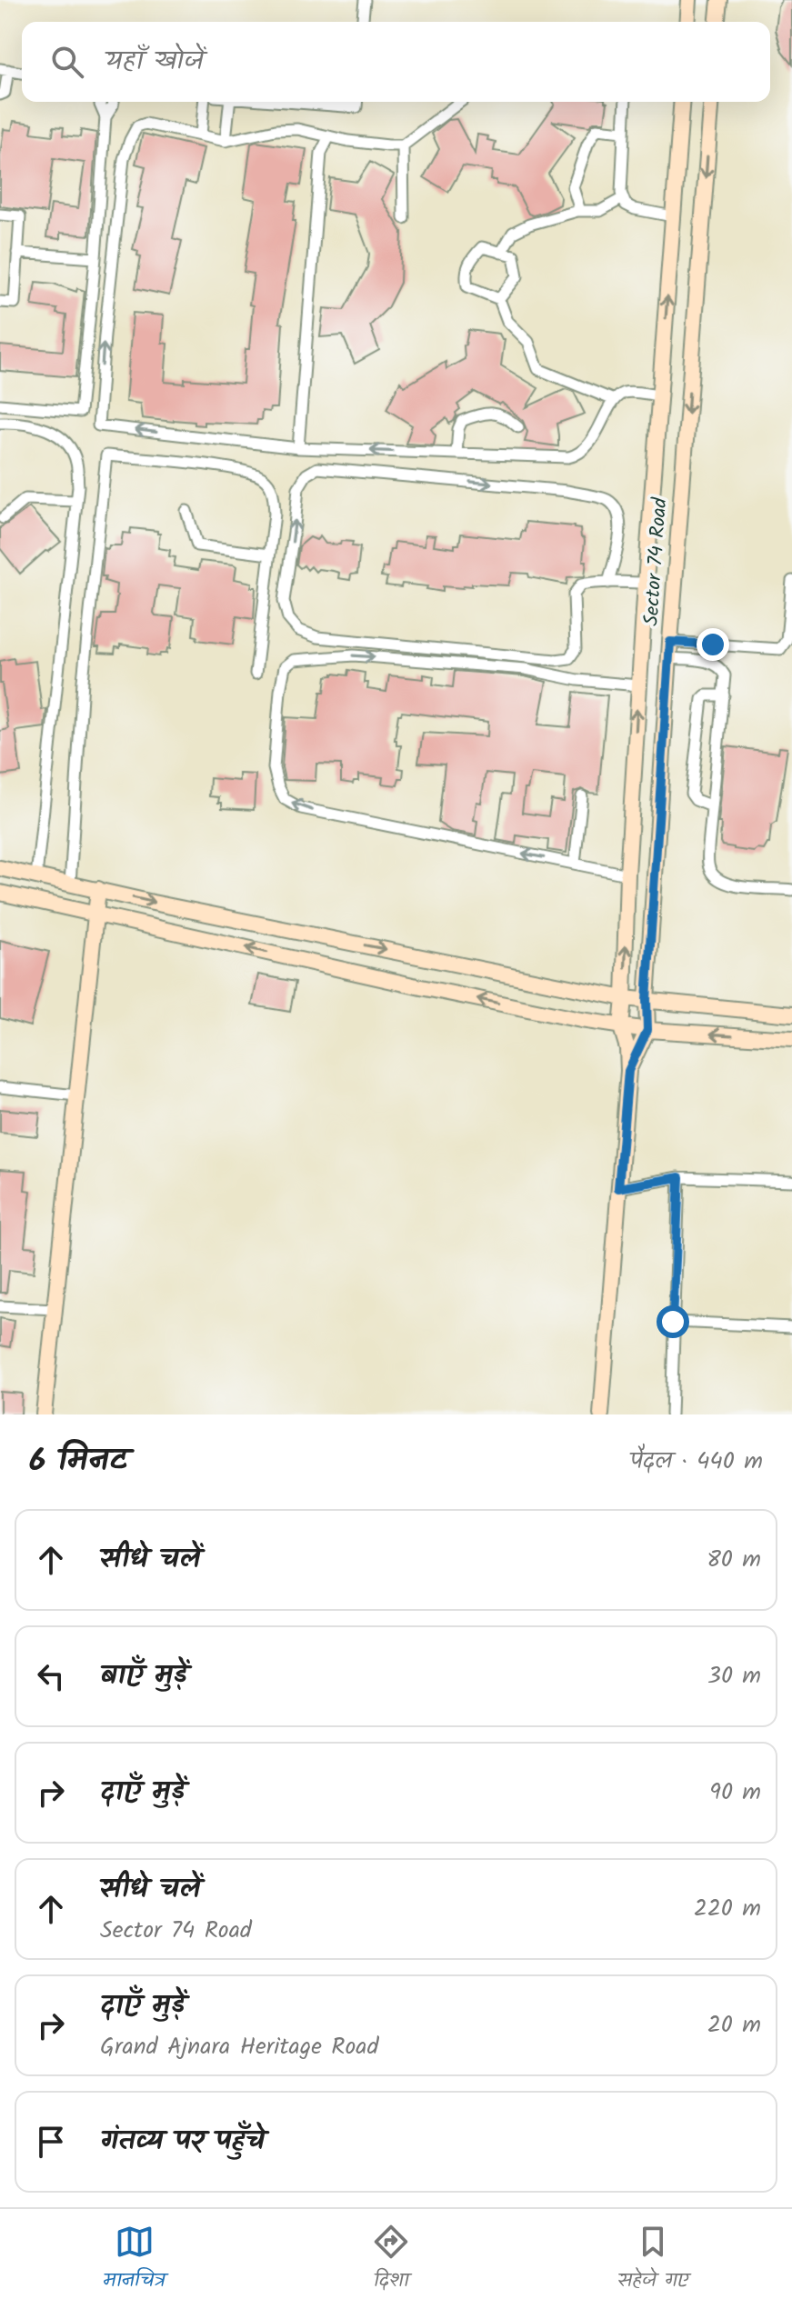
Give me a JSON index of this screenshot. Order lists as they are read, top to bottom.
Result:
{
  "streets": {
    "street": ["Sector 74 Road"]
  },
  "page": {
    "search": "यहाँ खोजें",
    "heading": ["6 मिनट", "पैदल · 440 m"],
    "list": [
      ["सीधे चलें", "80 m"],
      ["बाएँ मुड़ें", "30 m"],
      ["दाएँ मुड़ें", "90 m"],
      ["सीधे चलें", "Sector 74 Road", "220 m"],
      ["दाएँ मुड़ें", "Grand Ajnara Heritage Road", "20 m"],
      "गंतव्य पर पहुँचे"
    ],
    "nav": ["मानचित्र", "दिशा", "सहेजे गए"]
  }
}
